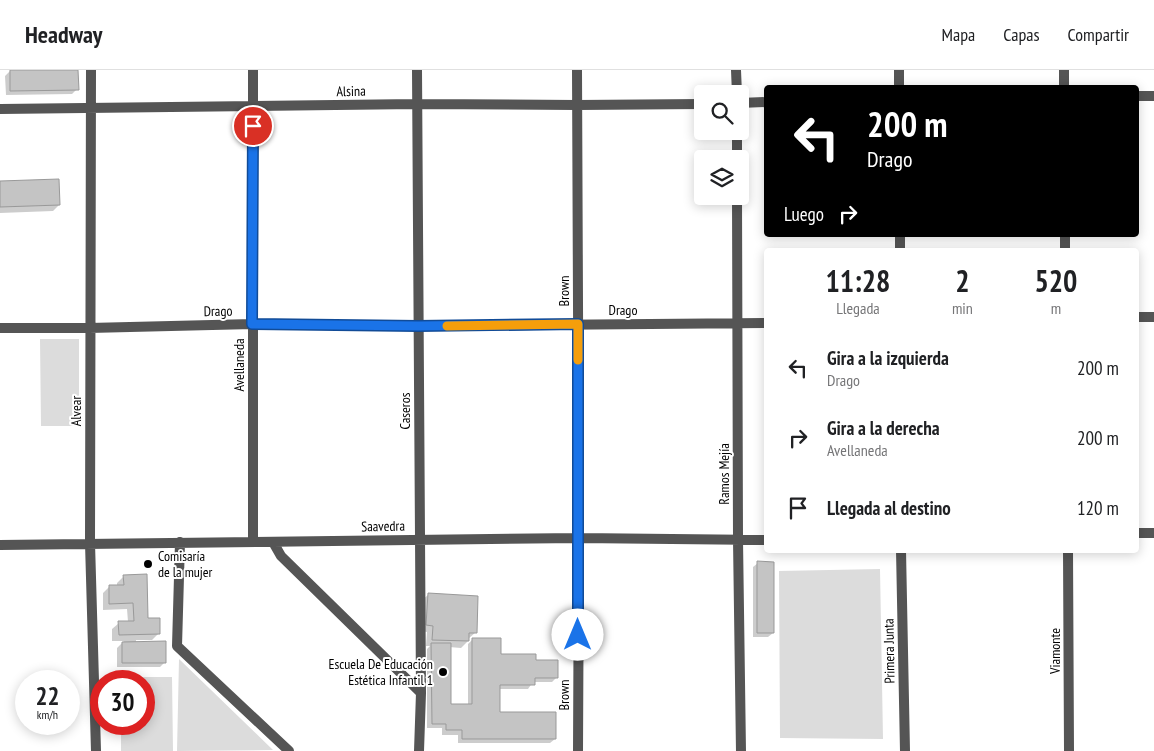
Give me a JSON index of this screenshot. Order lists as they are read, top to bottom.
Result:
{
  "streets": {
    "street": [
      "Alsina",
      "Brown",
      "Drago",
      "Avellaneda",
      "Alvear",
      "Caseros",
      "Ramos Mejía",
      "Saavedra",
      "Primera Junta",
      "Viamonte"
    ]
  },
  "crossings": [
    ["Alsina", "Brown"],
    ["Alsina", "Avellaneda"],
    ["Alsina", "Alvear"],
    ["Alsina", "Caseros"],
    ["Brown", "Drago"],
    ["Brown", "Saavedra"],
    ["Drago", "Avellaneda"],
    ["Drago", "Alvear"],
    ["Drago", "Caseros"],
    ["Drago", "Ramos Mejía"],
    ["Avellaneda", "Saavedra"],
    ["Alvear", "Saavedra"],
    ["Caseros", "Saavedra"],
    ["Ramos Mejía", "Saavedra"]
  ],
  "places": ["Comisaría de la mujer", "Escuela De Educación Estética Infantil 1"],
  "page": {
    "header": "Headway",
    "nav": ["Mapa", "Capas", "Compartir"],
    "turn": ["200 m", "Drago"],
    "then": "Luego",
    "eta": [
      "11:28",
      "Llegada",
      "2",
      "min",
      "520",
      "m"
    ],
    "list": [
      {
        "name": "Gira a la izquierda",
        "note": "Drago",
        "value": "200 m"
      },
      {
        "name": "Gira a la derecha",
        "note": "Avellaneda",
        "value": "200 m"
      },
      {
        "name": "Llegada al destino",
        "value": "120 m"
      }
    ],
    "speed": "22 km/h",
    "limit": "30"
  }
}
